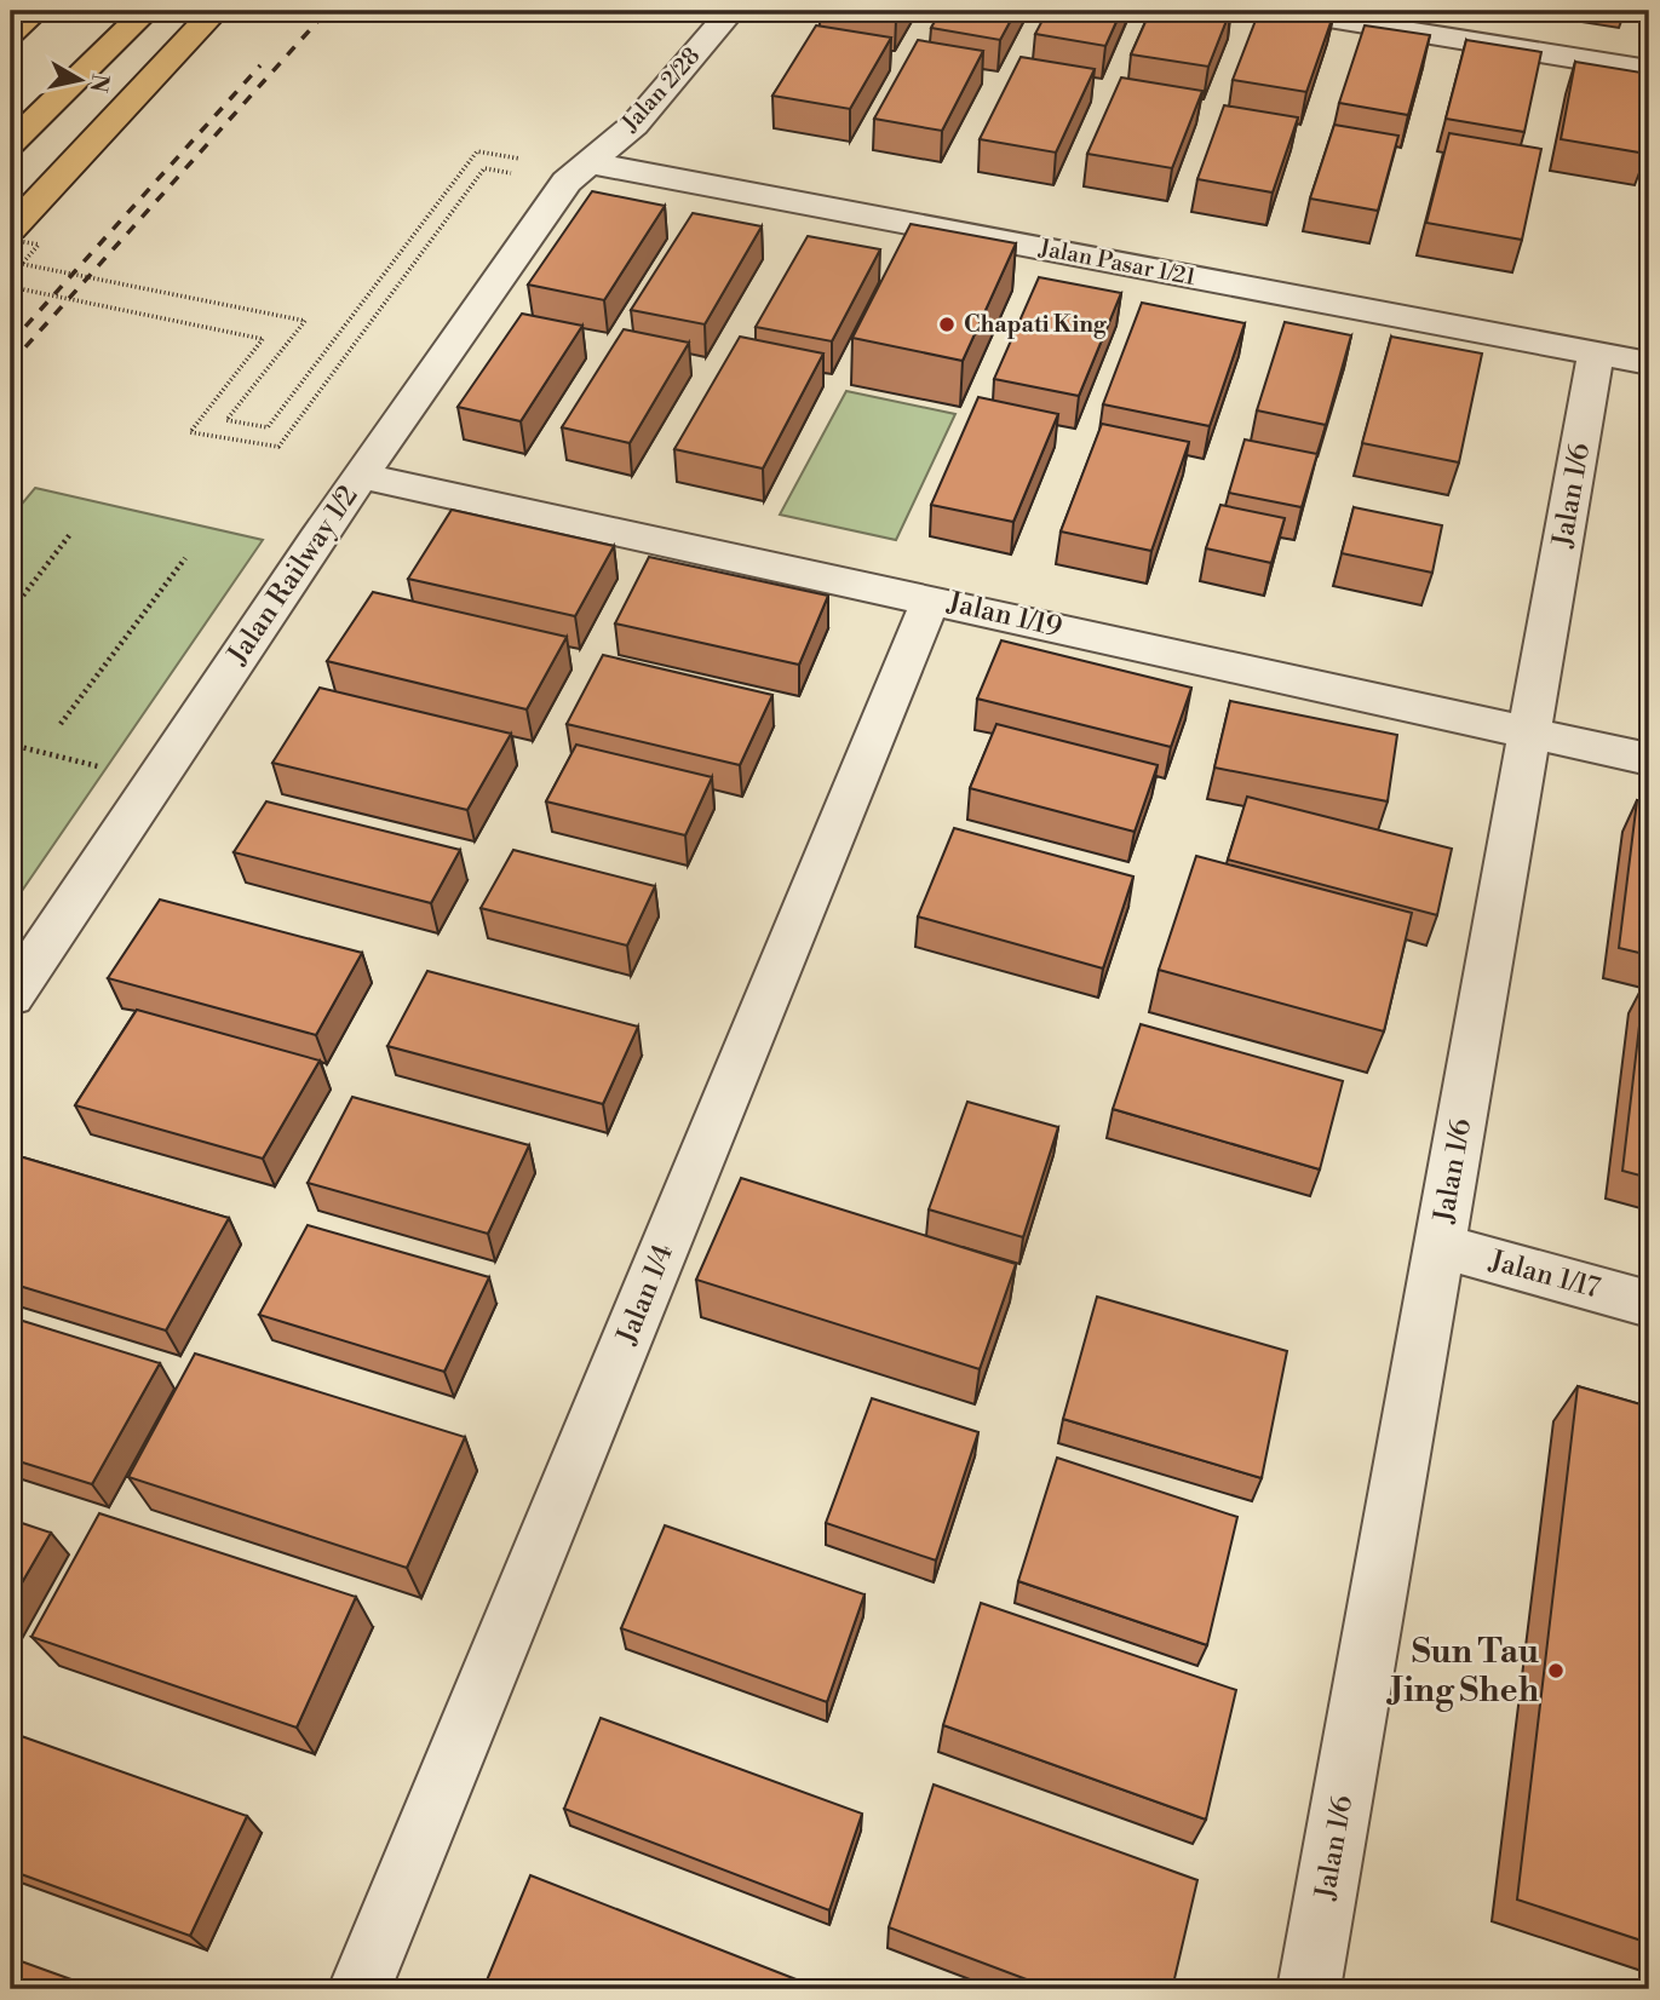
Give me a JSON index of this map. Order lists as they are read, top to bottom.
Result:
{
  "streets": {
    "street": [
      "Jalan 2/28",
      "Jalan Pasar 1/21",
      "Jalan 1/6",
      "Jalan Railway 1/2",
      "Jalan 1/19",
      "Jalan 1/17",
      "Jalan 1/4"
    ]
  },
  "crossings": [
    ["Jalan 2/28", "Jalan Pasar 1/21"],
    ["Jalan 2/28", "Jalan Railway 1/2"],
    ["Jalan Pasar 1/21", "Jalan 1/6"],
    ["Jalan Pasar 1/21", "Jalan Railway 1/2"],
    ["Jalan 1/6", "Jalan 1/19"],
    ["Jalan 1/6", "Jalan 1/17"],
    ["Jalan Railway 1/2", "Jalan 1/19"],
    ["Jalan 1/19", "Jalan 1/4"]
  ],
  "places": ["Chapati King", "Sun Tau Jing Sheh"],
  "north": "right"
}
